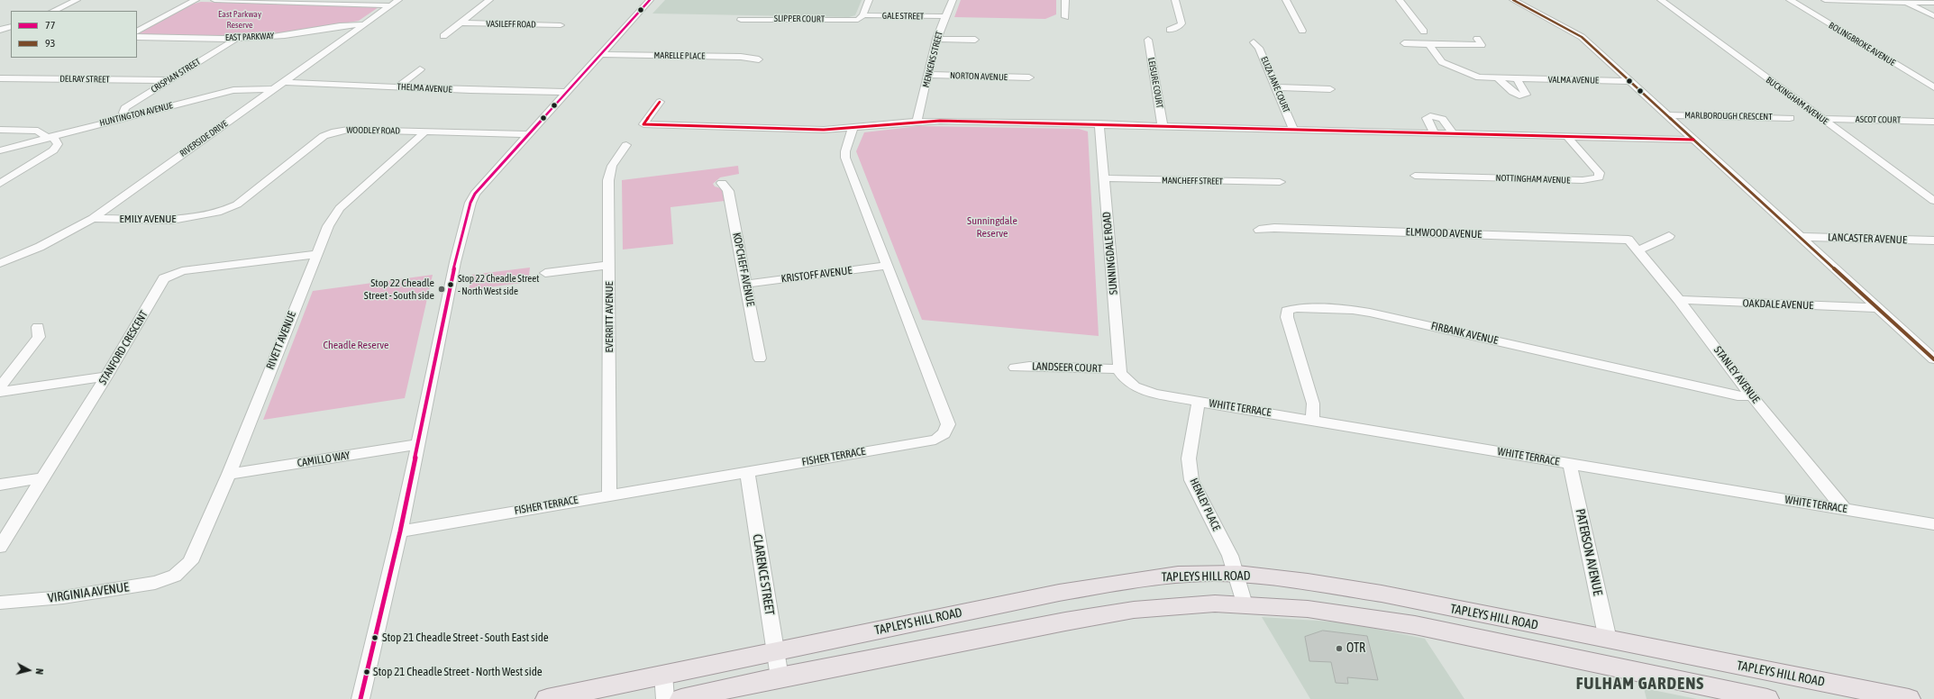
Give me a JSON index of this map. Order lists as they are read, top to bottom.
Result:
{
  "streets": {
    "main road": ["TAPLEYS HILL ROAD"],
    "street": [
      "GALE STREET",
      "SLIPPER COURT",
      "VASILEFF ROAD",
      "EAST PARKWAY",
      "BOLINGBROKE AVENUE",
      "MARELLE PLACE",
      "MENKENS STREET",
      "CRISPIAN STREET",
      "NORTON AVENUE",
      "DELRAY STREET",
      "VALMA AVENUE",
      "LEISURE COURT",
      "ELIZA JANE COURT",
      "THELMA AVENUE",
      "BUCKINGHAM AVENUE",
      "HUNTINGTON AVENUE",
      "MARLBOROUGH CRESCENT",
      "ASCOT COURT",
      "WOODLEY ROAD",
      "RIVERSIDE DRIVE",
      "NOTTINGHAM AVENUE",
      "MANCHEFF STREET",
      "EMILY AVENUE",
      "ELMWOOD AVENUE",
      "LANCASTER AVENUE",
      "SUNNINGDALE ROAD",
      "KOPCHEFF AVENUE",
      "KRISTOFF AVENUE",
      "OAKDALE AVENUE",
      "EVERRITT AVENUE",
      "FIRBANK AVENUE",
      "RIVETT AVENUE",
      "STANFORD CRESCENT",
      "LANDSEER COURT",
      "STANLEY AVENUE",
      "WHITE TERRACE",
      "FISHER TERRACE",
      "CAMILLO WAY",
      "HENLEY PLACE",
      "PATERSON AVENUE",
      "CLARENCE STREET",
      "VIRGINIA AVENUE"
    ]
  },
  "crossings": [
    ["GALE STREET", "SLIPPER COURT"],
    ["GALE STREET", "MENKENS STREET"],
    ["EAST PARKWAY", "CRISPIAN STREET"],
    ["EAST PARKWAY", "RIVERSIDE DRIVE"],
    ["MENKENS STREET", "NORTON AVENUE"],
    ["CRISPIAN STREET", "DELRAY STREET"],
    ["CRISPIAN STREET", "HUNTINGTON AVENUE"],
    ["THELMA AVENUE", "RIVERSIDE DRIVE"],
    ["BUCKINGHAM AVENUE", "ASCOT COURT"],
    ["HUNTINGTON AVENUE", "RIVERSIDE DRIVE"],
    ["WOODLEY ROAD", "EMILY AVENUE"],
    ["WOODLEY ROAD", "RIVETT AVENUE"],
    ["RIVERSIDE DRIVE", "EMILY AVENUE"],
    ["MANCHEFF STREET", "SUNNINGDALE ROAD"],
    ["ELMWOOD AVENUE", "STANLEY AVENUE"],
    ["SUNNINGDALE ROAD", "LANDSEER COURT"],
    ["SUNNINGDALE ROAD", "WHITE TERRACE"],
    ["KOPCHEFF AVENUE", "KRISTOFF AVENUE"],
    ["KRISTOFF AVENUE", "FISHER TERRACE"],
    ["OAKDALE AVENUE", "STANLEY AVENUE"],
    ["EVERRITT AVENUE", "FISHER TERRACE"],
    ["FIRBANK AVENUE", "STANLEY AVENUE"],
    ["FIRBANK AVENUE", "WHITE TERRACE"],
    ["RIVETT AVENUE", "STANFORD CRESCENT"],
    ["RIVETT AVENUE", "CAMILLO WAY"],
    ["RIVETT AVENUE", "VIRGINIA AVENUE"],
    ["LANDSEER COURT", "WHITE TERRACE"],
    ["STANLEY AVENUE", "WHITE TERRACE"],
    ["WHITE TERRACE", "HENLEY PLACE"],
    ["WHITE TERRACE", "PATERSON AVENUE"],
    ["FISHER TERRACE", "CLARENCE STREET"],
    ["HENLEY PLACE", "TAPLEYS HILL ROAD"],
    ["PATERSON AVENUE", "TAPLEYS HILL ROAD"],
    ["CLARENCE STREET", "TAPLEYS HILL ROAD"]
  ],
  "districts": ["FULHAM GARDENS"],
  "parks": ["East Parkway Reserve", "Sunningdale Reserve", "Cheadle Reserve"],
  "places": [
    "Stop 22 Cheadle Street - North West side",
    "Stop 22 Cheadle Street - South side",
    "Stop 21 Cheadle Street - South East side",
    "OTR",
    "Stop 21 Cheadle Street - North West side"
  ],
  "lines": ["transit line 77", "transit line 93"],
  "legend": ["77", "93"],
  "north": "right"
}
